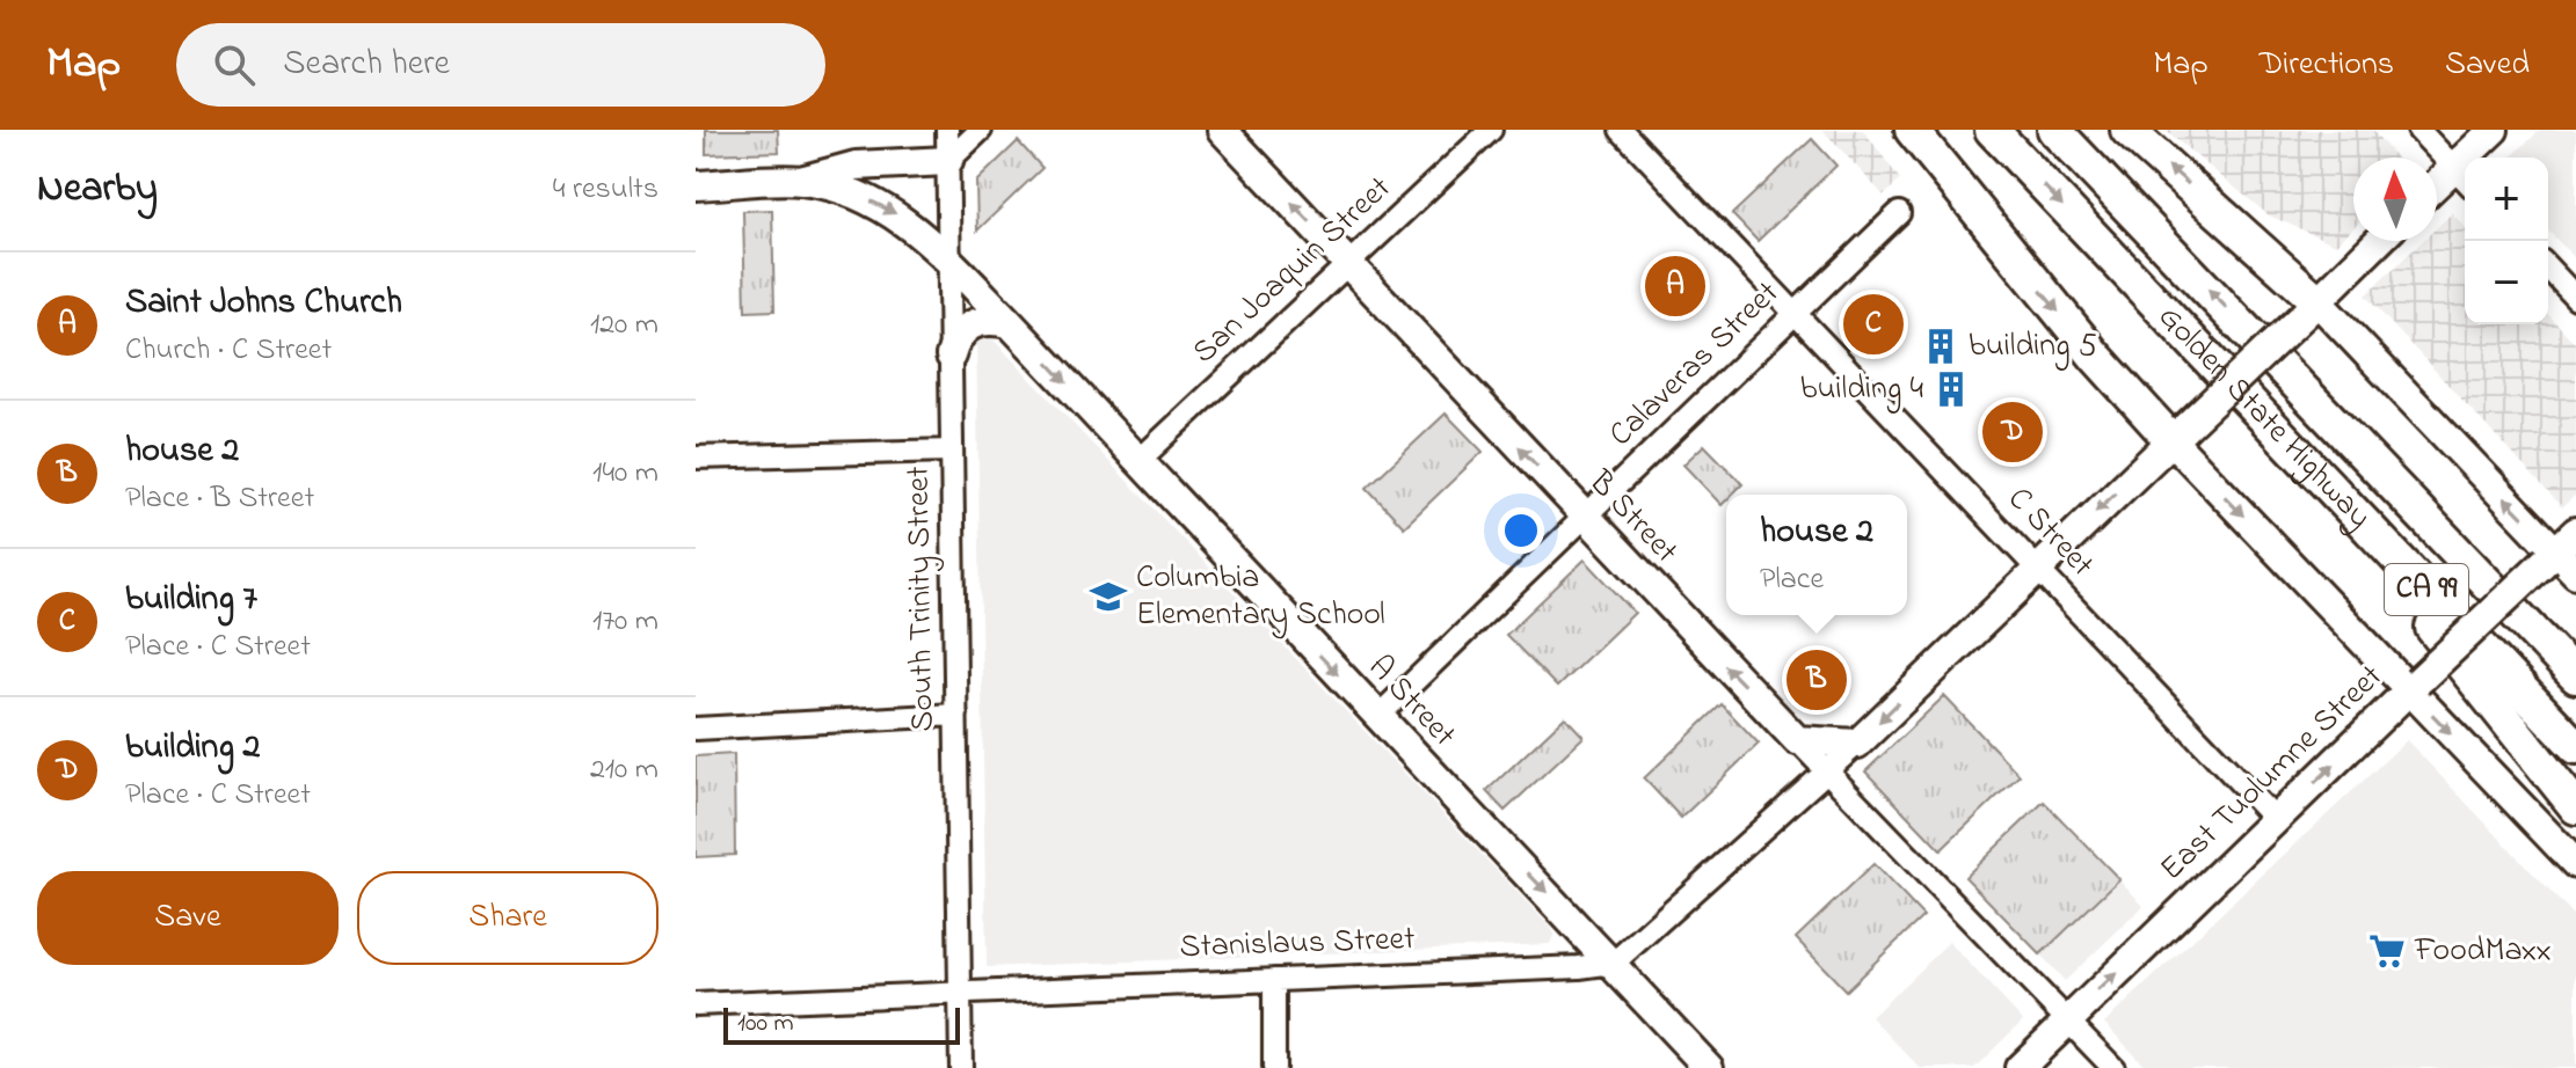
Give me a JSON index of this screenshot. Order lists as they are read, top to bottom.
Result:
{
  "streets": {
    "highway": ["Golden State Highway", "CA 99"],
    "main road": ["B Street", "A Street", "East Tuolumne Street"],
    "street": [
      "San Joaquin Street",
      "Calaveras Street",
      "C Street",
      "South Trinity Street",
      "Stanislaus Street"
    ]
  },
  "crossings": [
    ["San Joaquin Street", "B Street"],
    ["San Joaquin Street", "A Street"],
    ["Calaveras Street", "B Street"],
    ["Calaveras Street", "C Street"],
    ["Calaveras Street", "A Street"],
    ["B Street", "East Tuolumne Street"],
    ["C Street", "East Tuolumne Street"],
    ["South Trinity Street", "A Street"],
    ["South Trinity Street", "Stanislaus Street"],
    ["A Street", "Stanislaus Street"]
  ],
  "one_way": ["B Street", "A Street", "East Tuolumne Street"],
  "places": {
    "building": ["building 5", "building 4"],
    "school or university": ["Columbia Elementary School"],
    "supermarket": ["FoodMaxx"]
  },
  "scale_bar": "100 m",
  "north": "top",
  "page": {
    "header": "Map",
    "search": "Search here",
    "nav": ["Map", "Directions", "Saved"],
    "heading": ["Nearby", "4 results"],
    "map_buttons": ["+", "−"],
    "list": [
      {
        "mark": "A",
        "name": "Saint Johns Church",
        "note": "Church · C Street",
        "value": "120 m"
      },
      {
        "mark": "B",
        "name": "house 2",
        "note": "Place · B Street",
        "value": "140 m"
      },
      {
        "mark": "C",
        "name": "building 7",
        "note": "Place · C Street",
        "value": "170 m"
      },
      {
        "mark": "D",
        "name": "building 2",
        "note": "Place · C Street",
        "value": "210 m"
      }
    ],
    "pins": [
      "A",
      "C",
      "D",
      "B"
    ],
    "popup": ["house 2", "Place"],
    "buttons": ["Save", "Share"],
    "scale": "100 m"
  }
}
